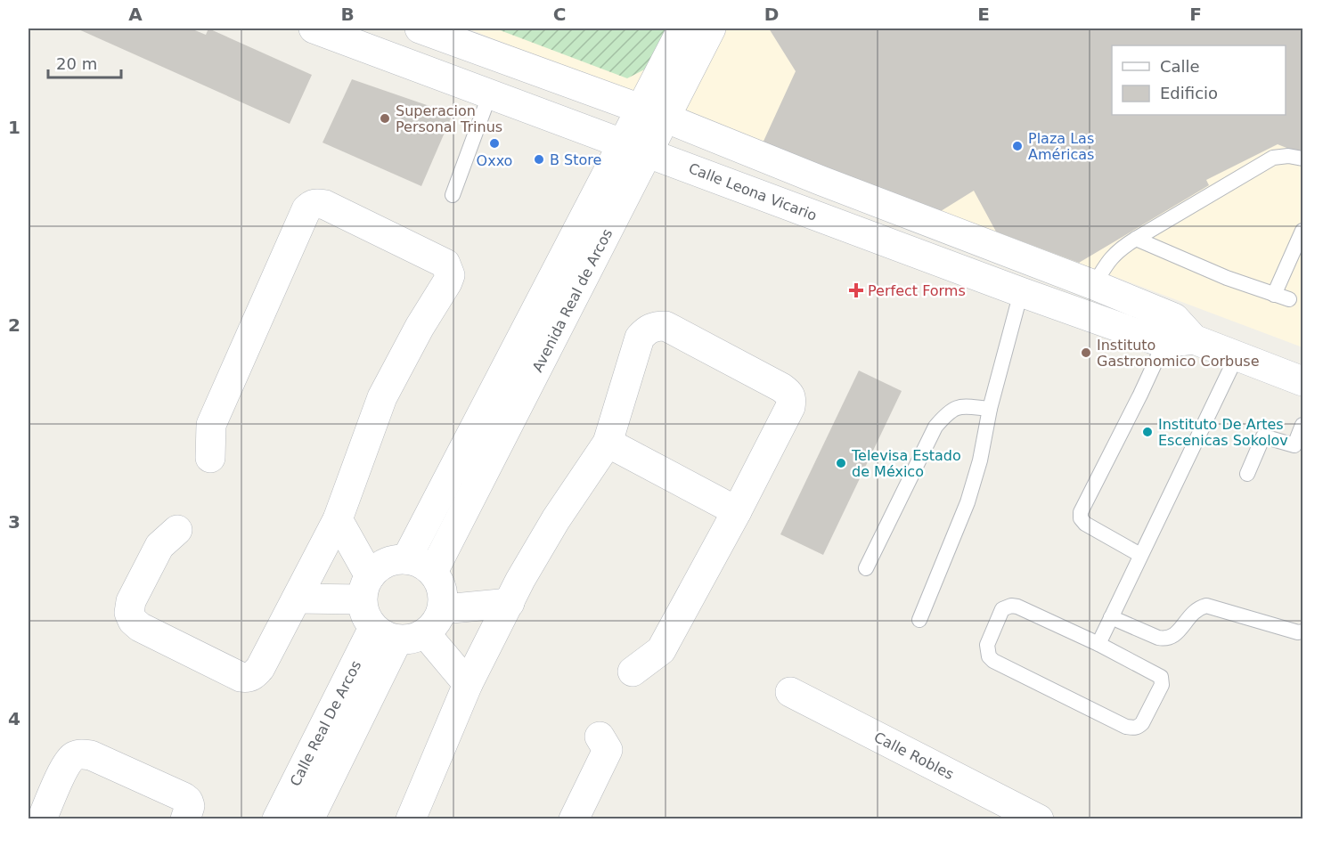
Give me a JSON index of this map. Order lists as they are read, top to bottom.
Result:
{
  "streets": {
    "street": [
      "Calle Leona Vicario",
      "Avenida Real de Arcos",
      "Calle Real De Arcos",
      "Calle Robles"
    ]
  },
  "crossings": [
    ["Calle Leona Vicario", "Avenida Real de Arcos"],
    ["Avenida Real de Arcos", "Calle Real De Arcos"]
  ],
  "places": {
    "other": [
      "Superacion Personal Trinus",
      "Oxxo",
      "Plaza Las Américas",
      "B Store",
      "Instituto Gastronomico Corbuse",
      "Instituto De Artes Escenicas Sokolov",
      "Televisa Estado de México"
    ],
    "health": ["Perfect Forms"]
  },
  "legend": ["Calle", "Edificio"],
  "scale_bar": "20 m",
  "grid": {
    "columns": [
      "A",
      "B",
      "C",
      "D",
      "E",
      "F"
    ],
    "rows": [
      "1",
      "2",
      "3",
      "4"
    ]
  }
}
